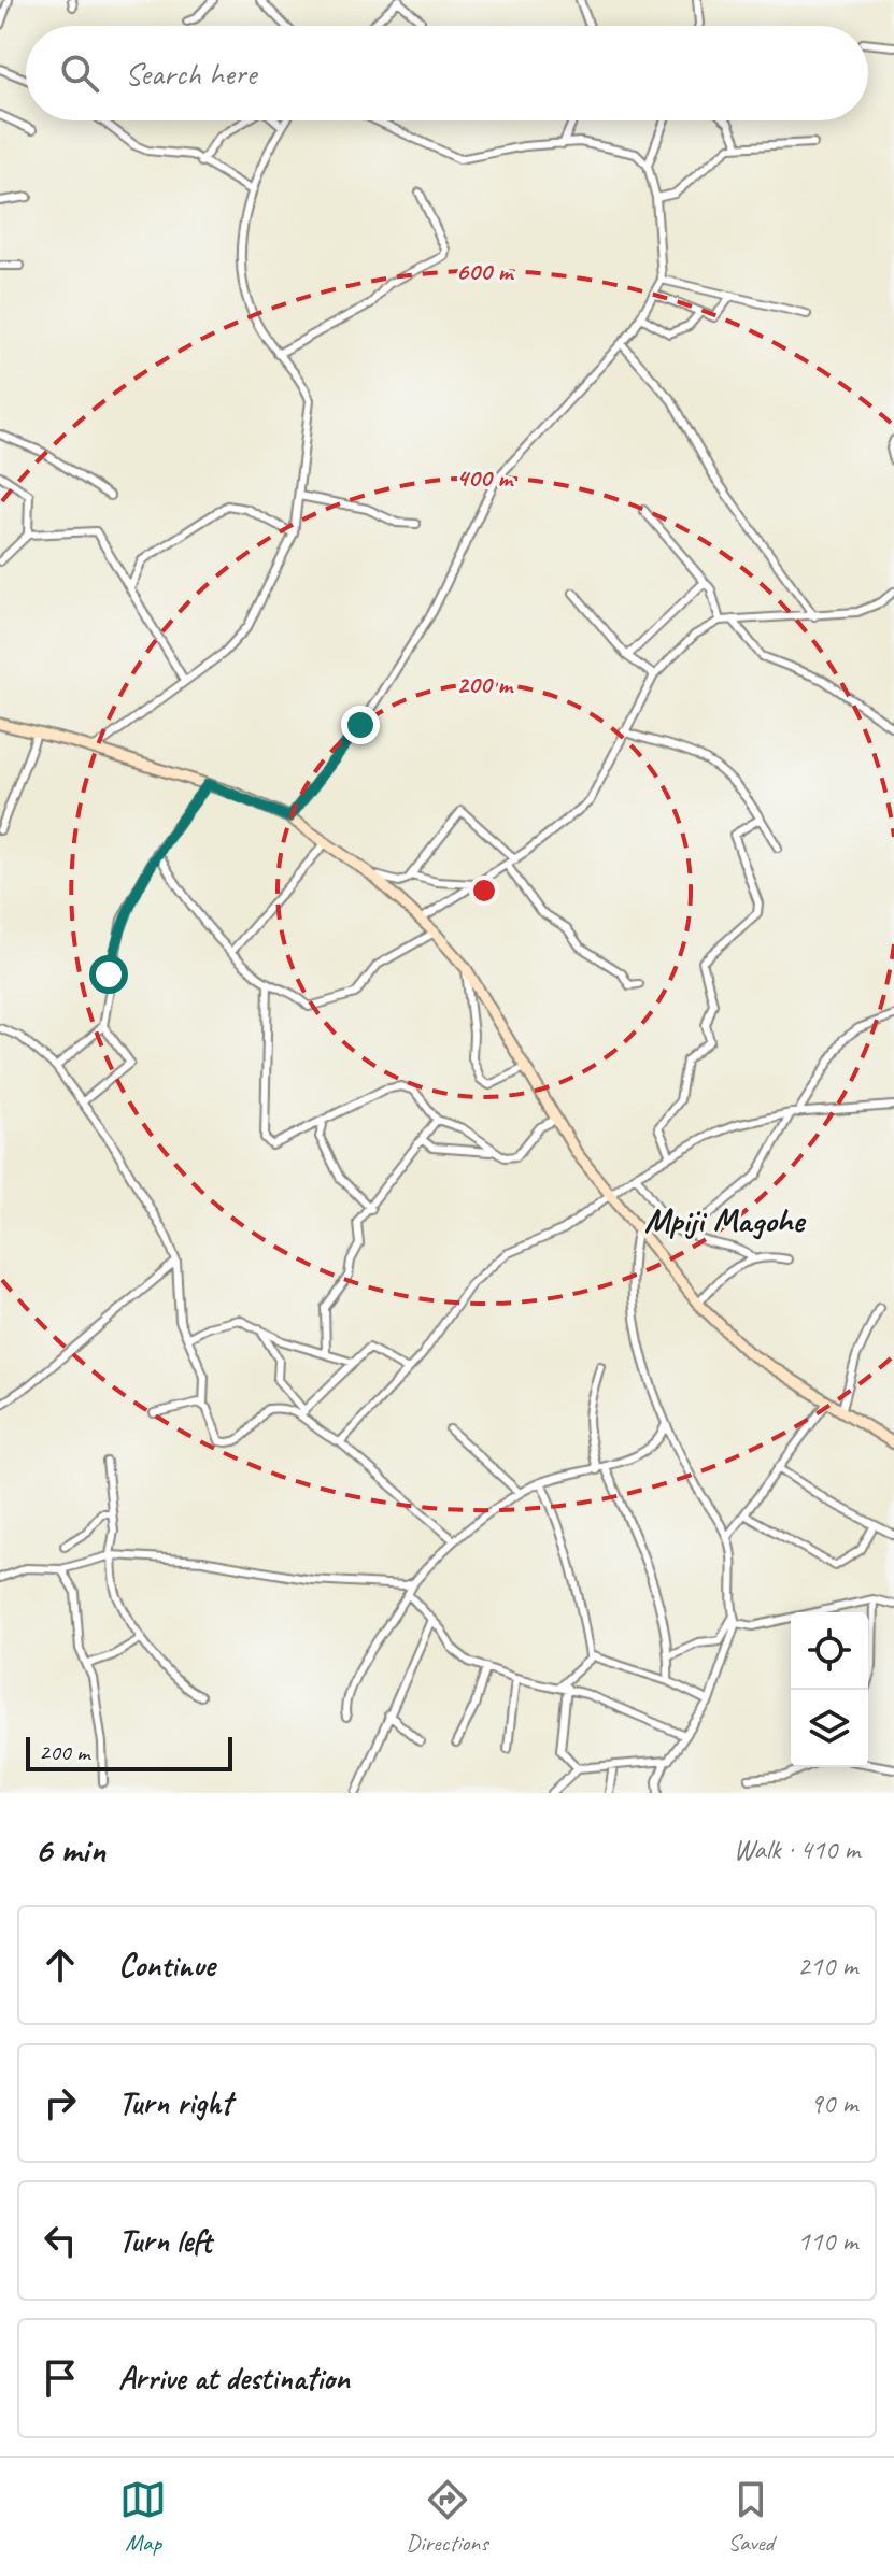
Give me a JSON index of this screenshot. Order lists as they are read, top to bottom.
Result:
{
  "districts": ["Mpiji Magohe"],
  "scale_bar": "200 m",
  "page": {
    "search": "Search here",
    "scale": "200 m",
    "heading": ["6 min", "Walk · 410 m"],
    "list": [
      ["Continue", "210 m"],
      ["Turn right", "90 m"],
      ["Turn left", "110 m"],
      "Arrive at destination"
    ],
    "nav": ["Map", "Directions", "Saved"]
  },
  "rings": ["600 m", "400 m", "200 m"]
}
